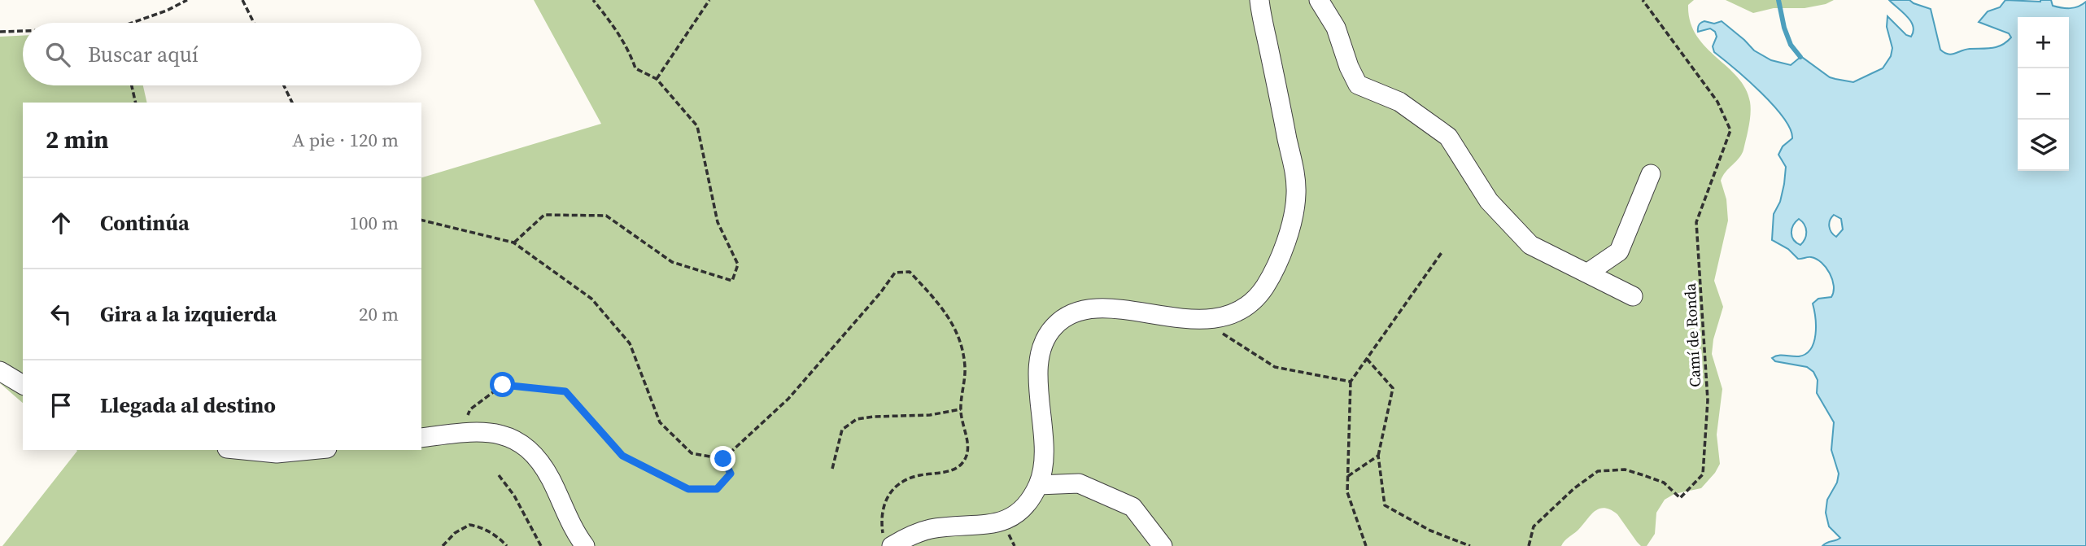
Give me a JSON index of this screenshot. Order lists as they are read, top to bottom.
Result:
{
  "streets": {
    "path": ["Camí de Ronda"]
  },
  "page": {
    "map_buttons": ["+", "−"],
    "search": "Buscar aquí",
    "heading": ["2 min", "A pie · 120 m"],
    "list": [
      ["Continúa", "100 m"],
      ["Gira a la izquierda", "20 m"],
      "Llegada al destino"
    ]
  }
}
